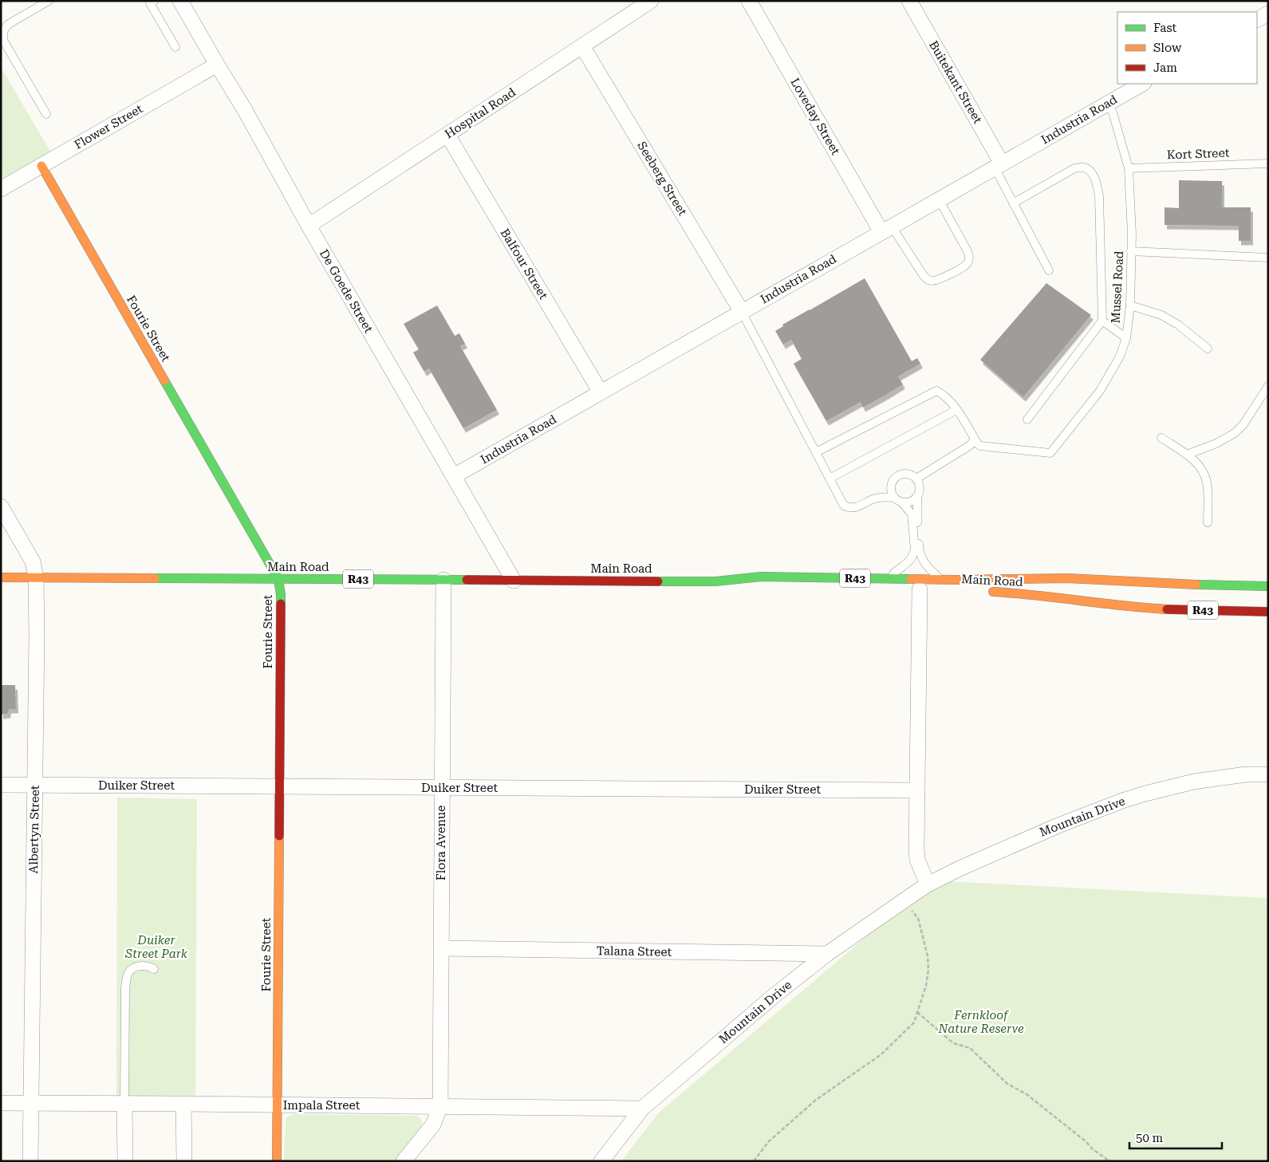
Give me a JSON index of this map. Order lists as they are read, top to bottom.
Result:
{
  "streets": {
    "main road": ["Fourie Street", "Main Road", "R43"],
    "street": [
      "Buitekant Street",
      "Hospital Road",
      "Loveday Street",
      "Industria Road",
      "Flower Street",
      "Seeberg Street",
      "Balfour Street",
      "De Goede Street",
      "Duiker Street",
      "Mountain Drive",
      "Albertyn Street",
      "Flora Avenue",
      "Talana Street",
      "Impala Street"
    ],
    "lane": ["Kort Street", "Mussel Road"]
  },
  "crossings": [
    ["Buitekant Street", "Industria Road"],
    ["Hospital Road", "Seeberg Street"],
    ["Hospital Road", "Balfour Street"],
    ["Hospital Road", "De Goede Street"],
    ["Loveday Street", "Industria Road"],
    ["Industria Road", "Seeberg Street"],
    ["Industria Road", "Balfour Street"],
    ["Industria Road", "Mussel Road"],
    ["Industria Road", "De Goede Street"],
    ["Flower Street", "De Goede Street"],
    ["Flower Street", "Fourie Street"],
    ["Kort Street", "Mussel Road"],
    ["De Goede Street", "Main Road"],
    ["Fourie Street", "Main Road"],
    ["Fourie Street", "Duiker Street"],
    ["Fourie Street", "Impala Street"],
    ["Main Road", "Albertyn Street"],
    ["Main Road", "Flora Avenue"],
    ["Duiker Street", "Albertyn Street"],
    ["Duiker Street", "Flora Avenue"],
    ["Mountain Drive", "Talana Street"],
    ["Mountain Drive", "Impala Street"],
    ["Albertyn Street", "Impala Street"],
    ["Flora Avenue", "Talana Street"],
    ["Flora Avenue", "Impala Street"]
  ],
  "parks": ["Duiker Street Park", "Fernkloof Nature Reserve"],
  "legend": ["Fast", "Slow", "Jam"],
  "scale_bar": "50 m"
}
